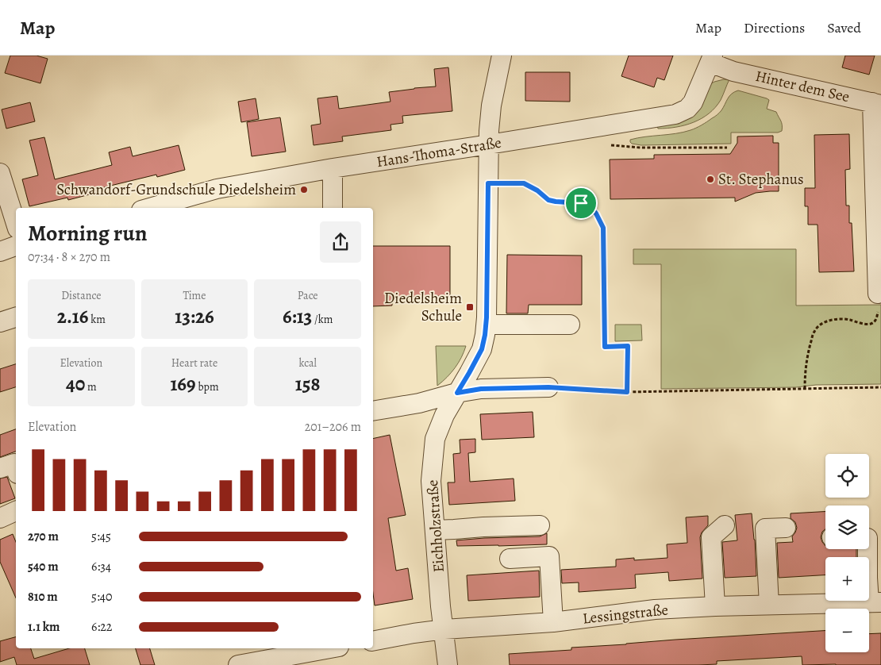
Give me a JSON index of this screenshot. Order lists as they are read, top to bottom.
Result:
{
  "streets": {
    "street": [
      "Hinter dem See",
      "Hans-Thoma-Straße",
      "Eichholzstraße",
      "Lessingstraße"
    ]
  },
  "crossings": [
    ["Hinter dem See", "Hans-Thoma-Straße"],
    ["Hans-Thoma-Straße", "Eichholzstraße"],
    ["Eichholzstraße", "Lessingstraße"]
  ],
  "places": {
    "other": ["St. Stephanus", "Schwandorf-Grundschule Diedelsheim"],
    "transit": ["Diedelsheim Schule"]
  },
  "page": {
    "header": "Map",
    "nav": ["Map", "Directions", "Saved"],
    "heading": ["Morning run", "07:34 · 8 × 270 m"],
    "stats": [
      ["Distance", "2.16 km"],
      ["Time", "13:26"],
      ["Pace", "6:13 /km"],
      ["Elevation", "40 m"],
      ["Heart rate", "169 bpm"],
      ["kcal", "158"]
    ],
    "chart": ["Elevation", "201–206 m"],
    "map_buttons": ["+", "−"],
    "list": [
      {
        "name": "270 m",
        "note": "5:45"
      },
      {
        "name": "540 m",
        "note": "6:34"
      },
      {
        "name": "810 m",
        "note": "5:40"
      },
      {
        "name": "1.1 km",
        "note": "6:22"
      }
    ]
  }
}
